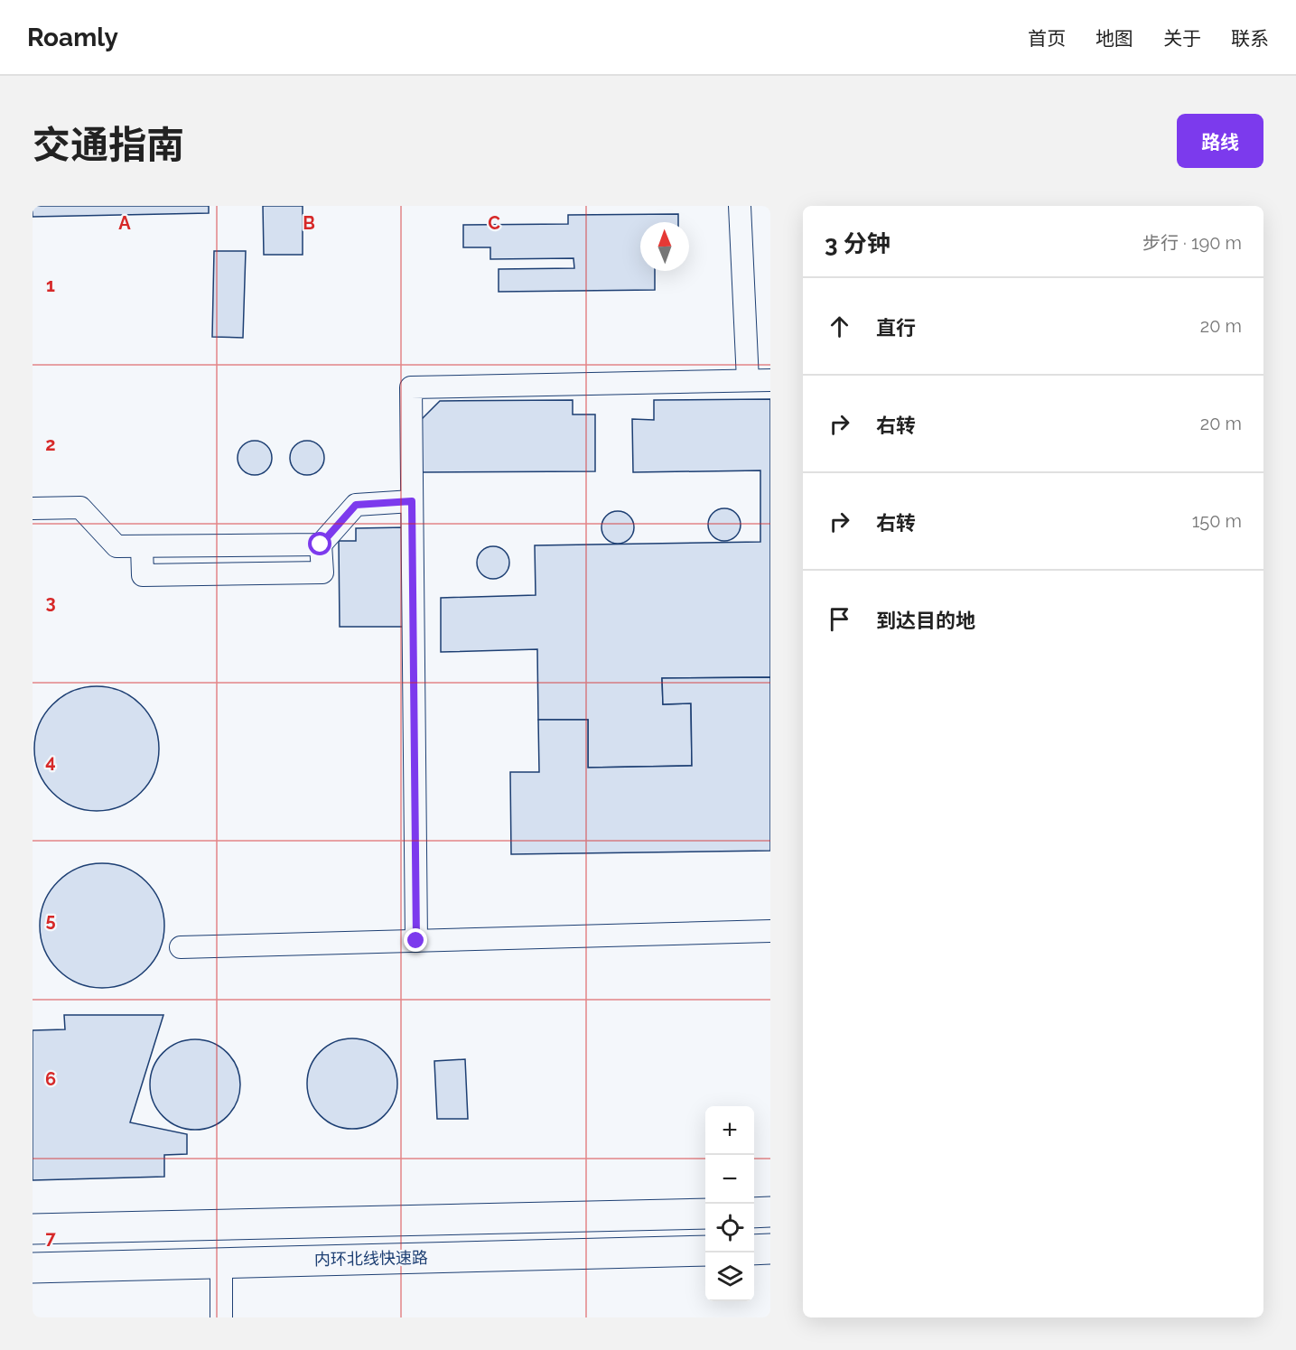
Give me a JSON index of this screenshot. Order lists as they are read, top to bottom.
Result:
{
  "streets": {
    "highway": ["内环北线快速路"]
  },
  "north": "top",
  "page": {
    "header": "Roamly",
    "nav": [
      "首页",
      "地图",
      "关于",
      "联系"
    ],
    "title": "交通指南",
    "buttons": "路线",
    "heading": ["3 分钟", "步行 · 190 m"],
    "list": [
      ["直行", "20 m"],
      ["右转", "20 m"],
      ["右转", "150 m"],
      "到达目的地"
    ],
    "map_buttons": ["+", "−"]
  },
  "grid": {
    "columns": ["A", "B", "C"],
    "rows": [
      "1",
      "2",
      "3",
      "4",
      "5",
      "6",
      "7"
    ]
  }
}
